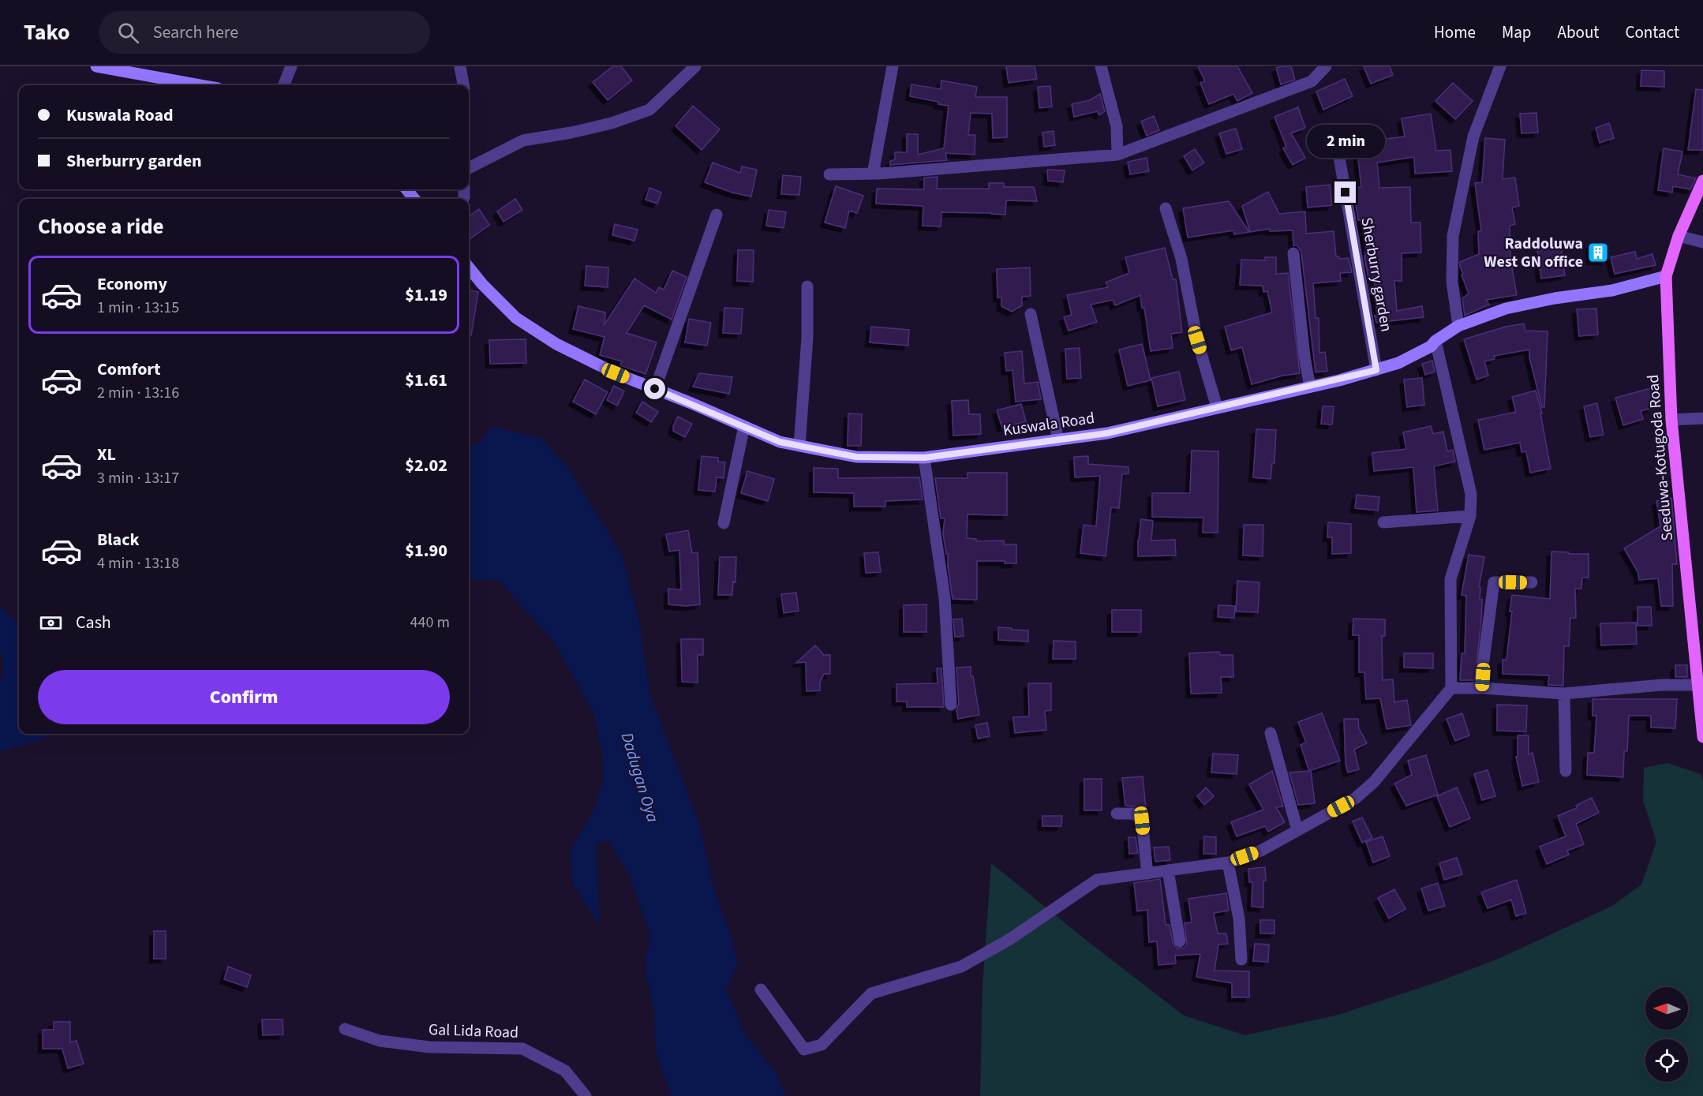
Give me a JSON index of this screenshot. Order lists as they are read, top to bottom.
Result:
{
  "streets": {
    "main road": ["Seeduwa-Kotugoda Road"],
    "street": ["Sherburry garden", "Kuswala Road", "Gal Lida Road"]
  },
  "crossings": [
    ["Sherburry garden", "Kuswala Road"],
    ["Kuswala Road", "Seeduwa-Kotugoda Road"]
  ],
  "water": ["Dadugan Oya"],
  "places": {
    "building": ["Raddoluwa West GN office"]
  },
  "north": "left",
  "page": {
    "header": "Tako",
    "search": "Search here",
    "nav": [
      "Home",
      "Map",
      "About",
      "Contact"
    ],
    "banner": ["Kuswala Road", "Sherburry garden"],
    "bubble": "2 min",
    "heading": "Choose a ride",
    "list": [
      {
        "name": "Economy",
        "note": "1 min · 13:15",
        "value": "$1.19"
      },
      {
        "name": "Comfort",
        "note": "2 min · 13:16",
        "value": "$1.61"
      },
      {
        "name": "XL",
        "note": "3 min · 13:17",
        "value": "$2.02"
      },
      {
        "name": "Black",
        "note": "4 min · 13:18",
        "value": "$1.90"
      }
    ],
    "pay": ["Cash", "440 m"],
    "buttons": "Confirm"
  }
}
